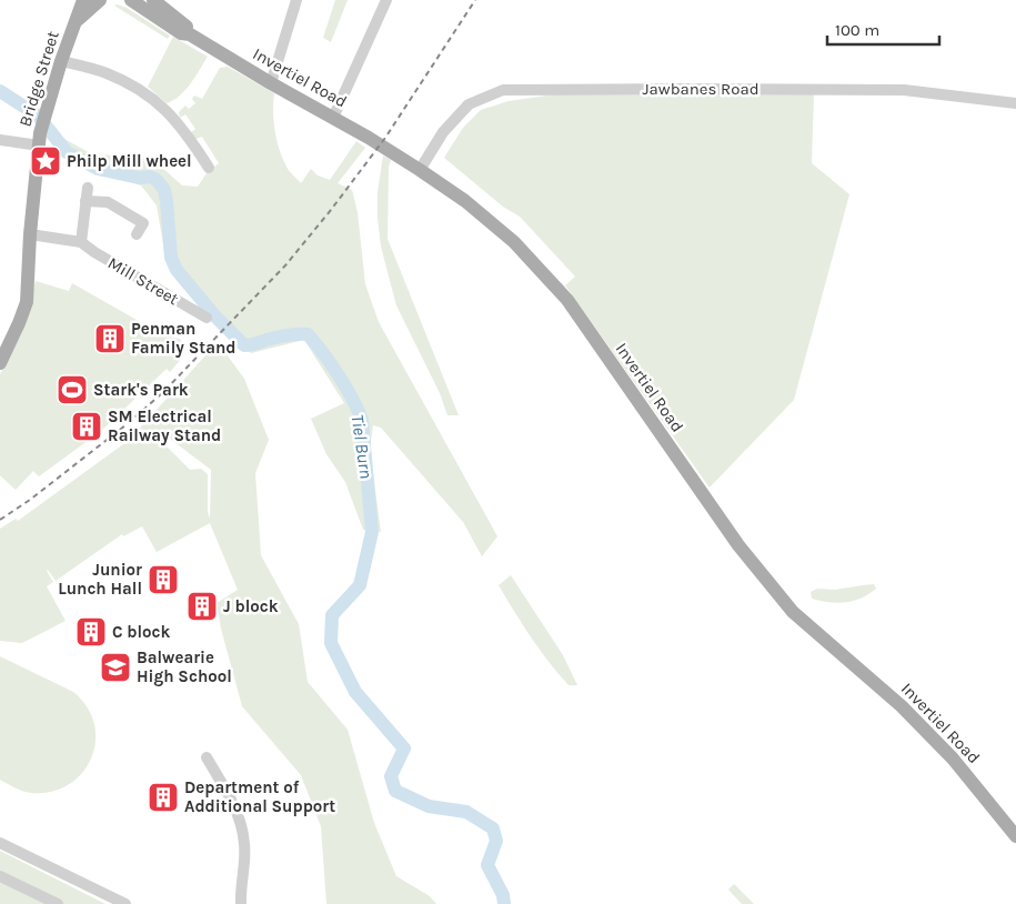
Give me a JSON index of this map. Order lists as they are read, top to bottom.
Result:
{
  "streets": {
    "main road": ["Invertiel Road", "Bridge Street"],
    "street": ["Jawbanes Road", "Mill Street"]
  },
  "crossings": [
    ["Invertiel Road", "Jawbanes Road"],
    ["Bridge Street", "Mill Street"]
  ],
  "water": ["Tiel Burn"],
  "places": {
    "place": ["Philp Mill wheel"],
    "building": [
      "Penman Family Stand",
      "SM Electrical Railway Stand",
      "Junior Lunch Hall",
      "J block",
      "C block",
      "Department of Additional Support"
    ],
    "sports": ["Stark's Park"],
    "school or university": ["Balwearie High School"]
  },
  "scale_bar": "100 m"
}
